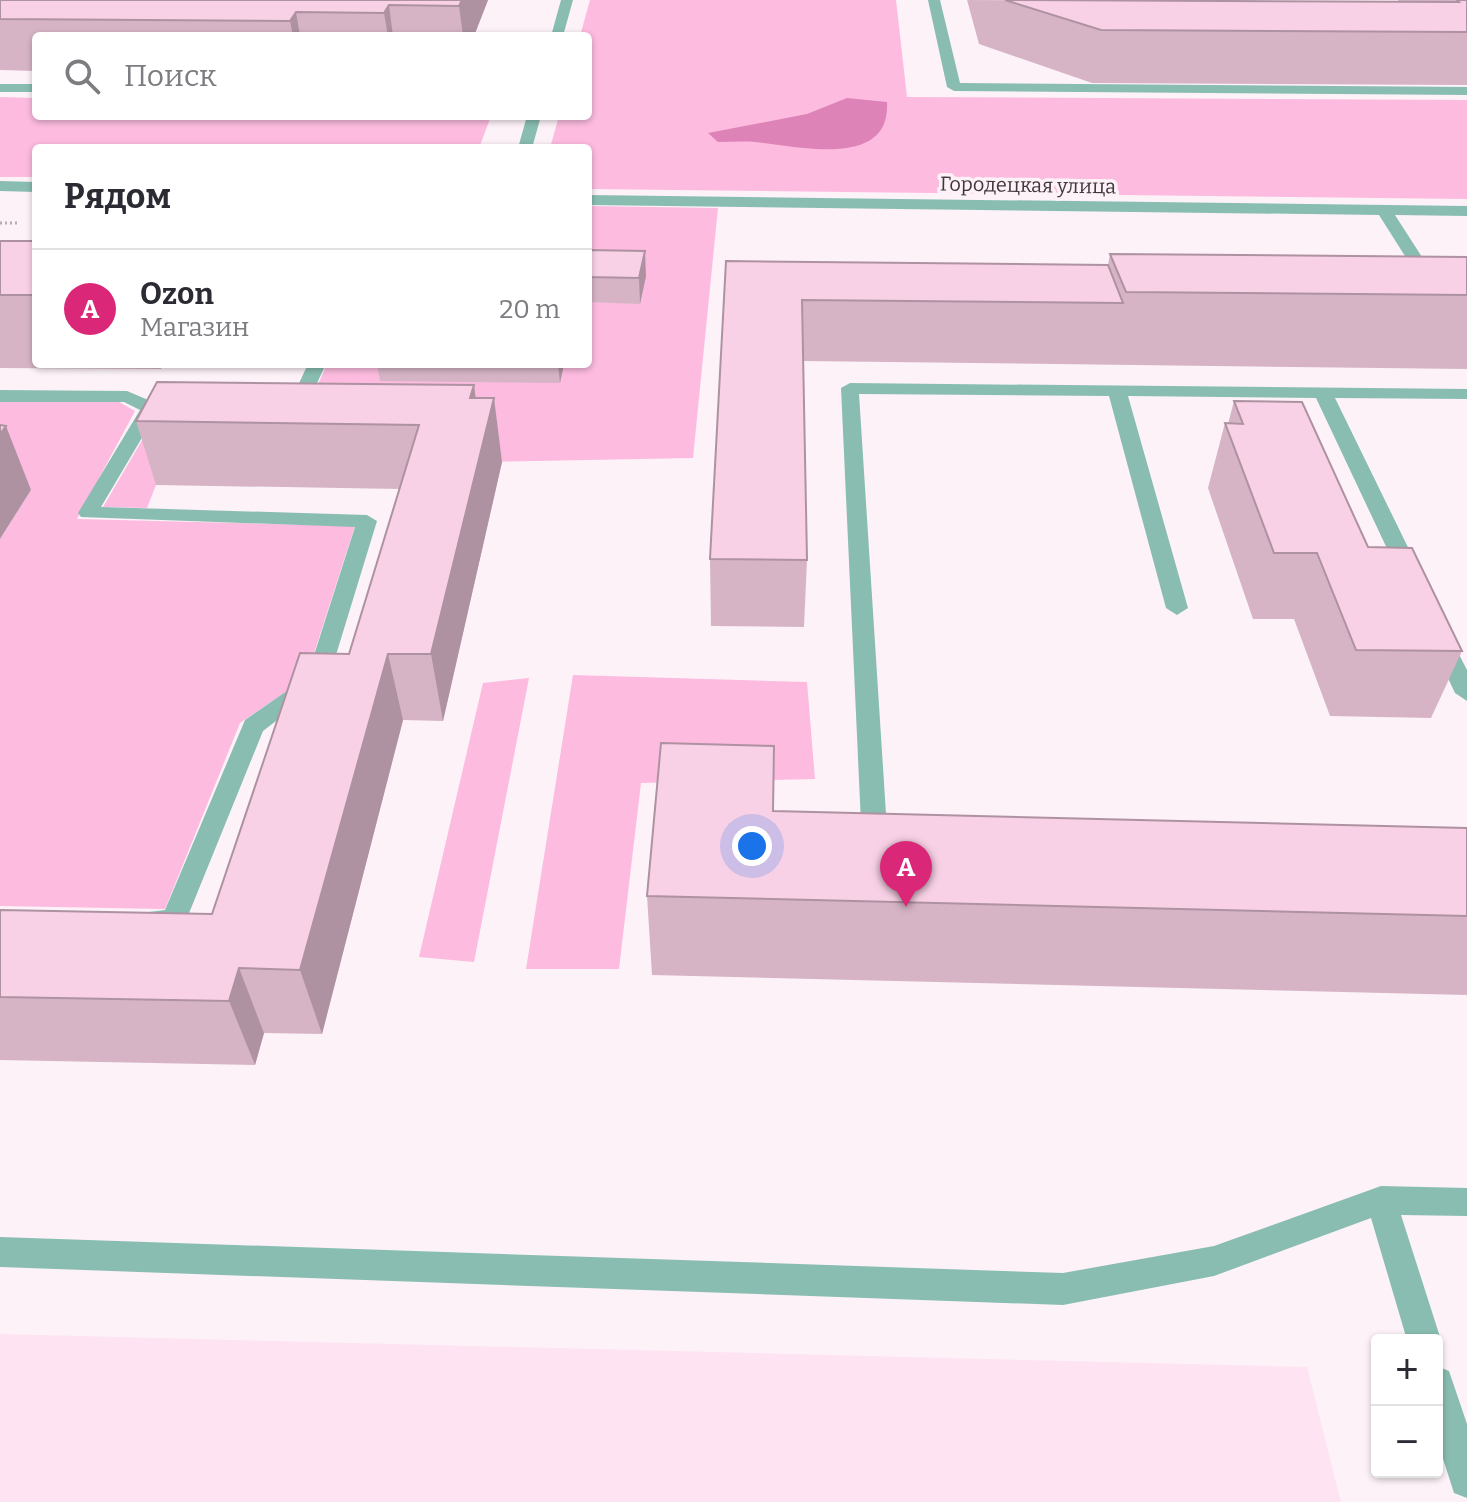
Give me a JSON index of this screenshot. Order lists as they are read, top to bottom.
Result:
{
  "streets": {
    "street": ["Городецкая улица"]
  },
  "page": {
    "search": "Поиск",
    "heading": "Рядом",
    "list": [
      {
        "mark": "A",
        "name": "Ozon",
        "note": "Магазин",
        "value": "20 m"
      }
    ],
    "pins": "A",
    "map_buttons": ["+", "−"]
  }
}
